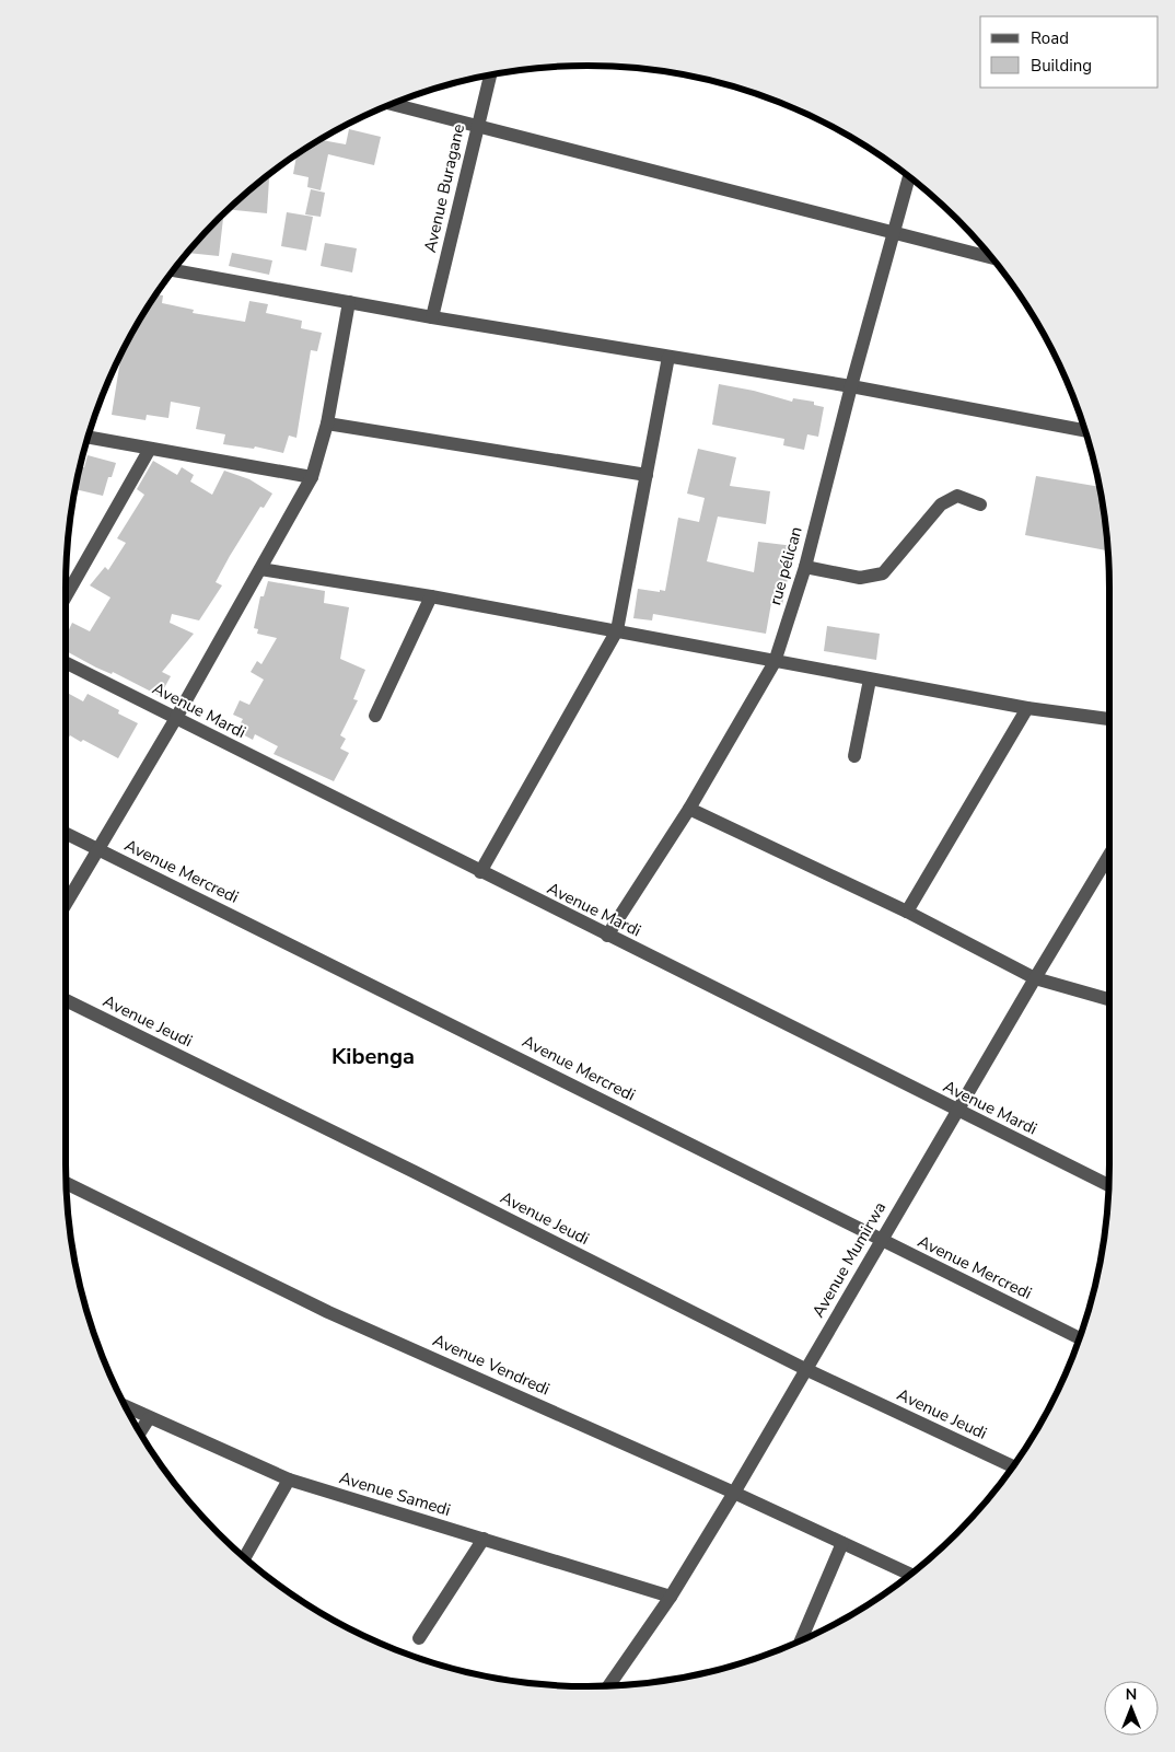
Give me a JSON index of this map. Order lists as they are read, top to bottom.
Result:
{
  "streets": {
    "street": [
      "Avenue Buragane",
      "rue pélican",
      "Avenue Mardi",
      "Avenue Mercredi",
      "Avenue Jeudi",
      "Avenue Mumirwa",
      "Avenue Vendredi",
      "Avenue Samedi"
    ]
  },
  "crossings": [
    ["rue pélican", "Avenue Mardi"],
    ["Avenue Mardi", "Avenue Mumirwa"],
    ["Avenue Mercredi", "Avenue Mumirwa"],
    ["Avenue Jeudi", "Avenue Mumirwa"],
    ["Avenue Mumirwa", "Avenue Vendredi"],
    ["Avenue Mumirwa", "Avenue Samedi"]
  ],
  "districts": ["Kibenga"],
  "legend": ["Road", "Building"],
  "north": "top"
}
